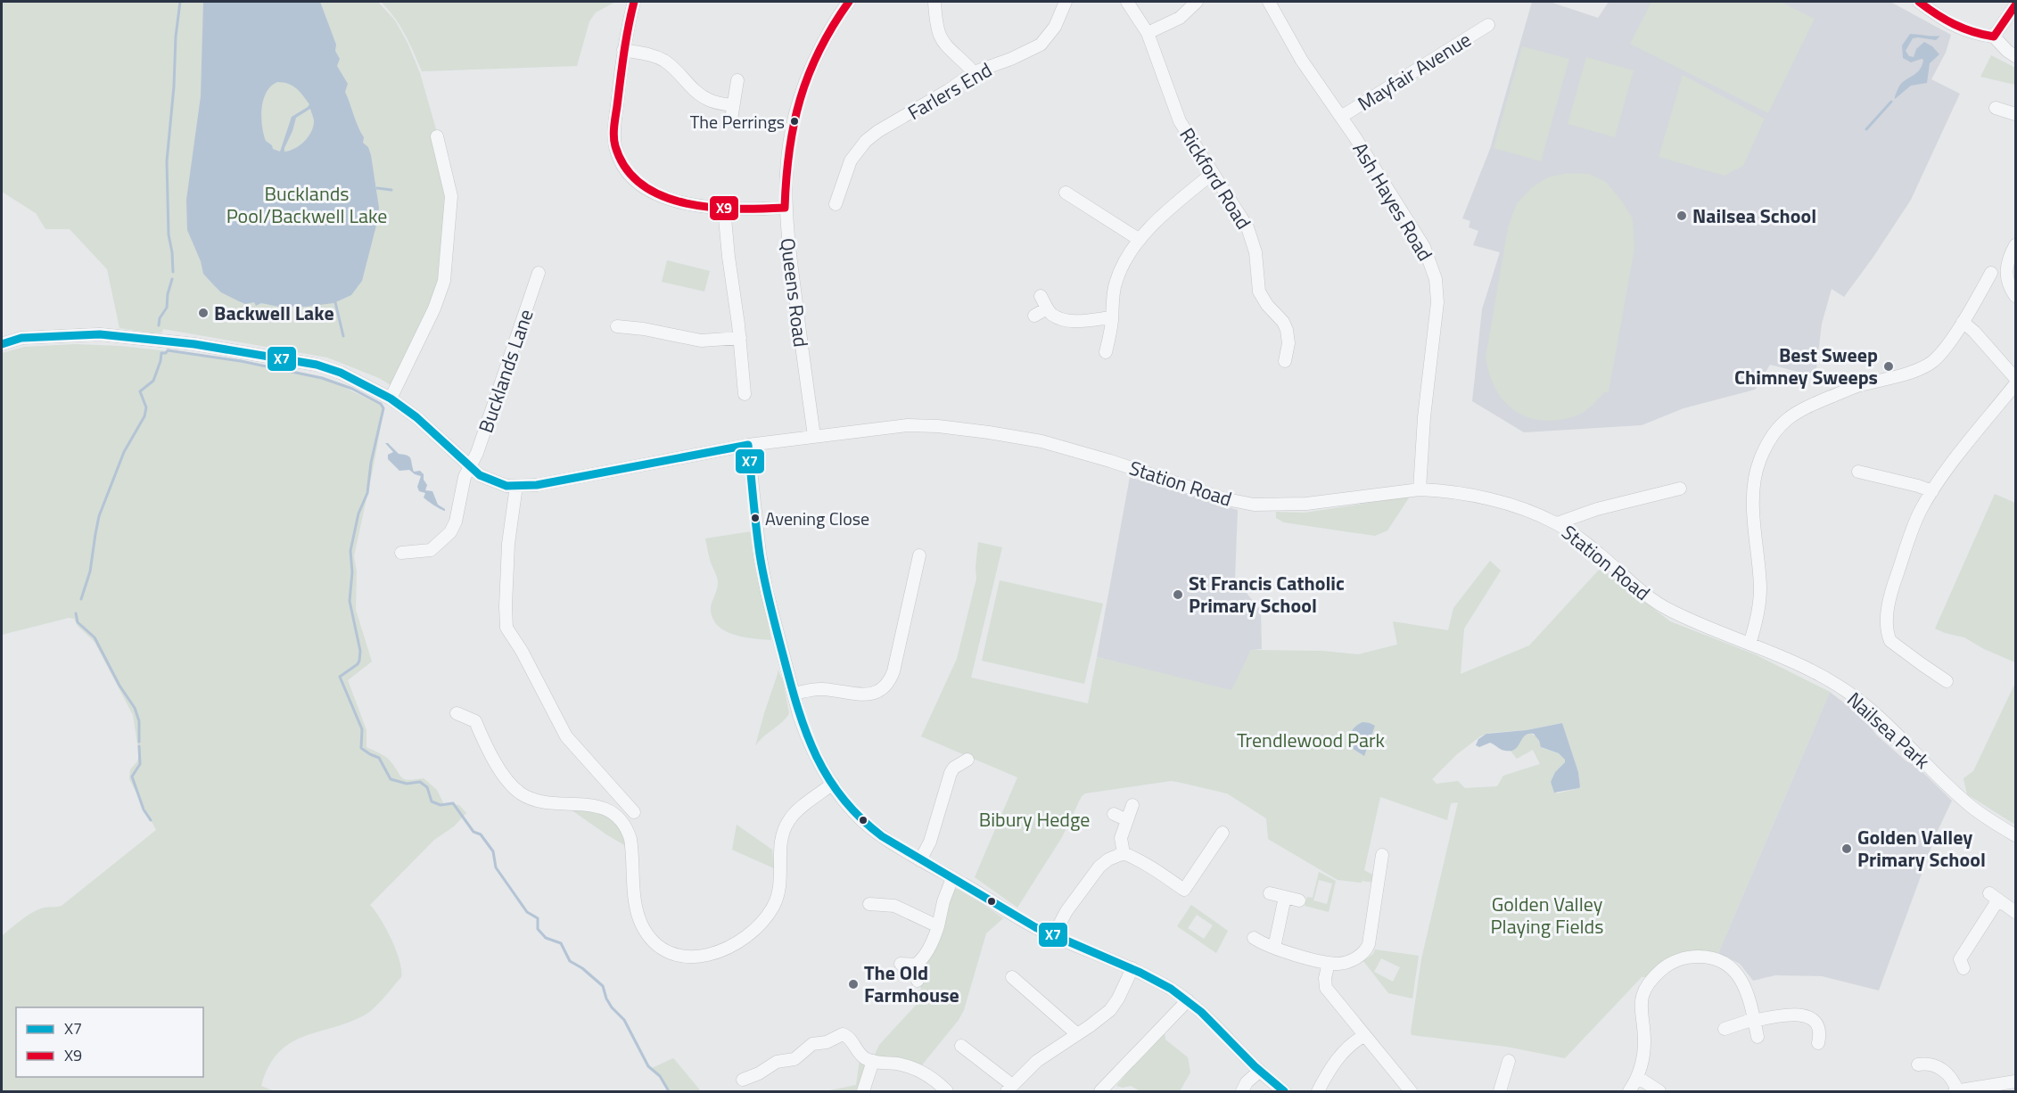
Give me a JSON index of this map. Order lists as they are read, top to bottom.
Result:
{
  "streets": {
    "street": [
      "Mayfair Avenue",
      "Farlers End",
      "Rickford Road",
      "Ash Hayes Road",
      "Queens Road",
      "Bucklands Lane",
      "Station Road",
      "Nailsea Park"
    ]
  },
  "crossings": [
    ["Mayfair Avenue", "Ash Hayes Road"],
    ["Ash Hayes Road", "Station Road"],
    ["Queens Road", "Station Road"],
    ["Bucklands Lane", "Station Road"],
    ["Station Road", "Nailsea Park"]
  ],
  "parks": [
    "Bucklands Pool/Backwell Lake",
    "Trendlewood Park",
    "Bibury Hedge",
    "Golden Valley Playing Fields"
  ],
  "places": [
    "The Perrings",
    "Nailsea School",
    "Backwell Lake",
    "Best Sweep Chimney Sweeps",
    "Avening Close",
    "St Francis Catholic Primary School",
    "Golden Valley Primary School",
    "The Old Farmhouse"
  ],
  "lines": ["transit line X9", "transit line X7"],
  "legend": ["X7", "X9"]
}
